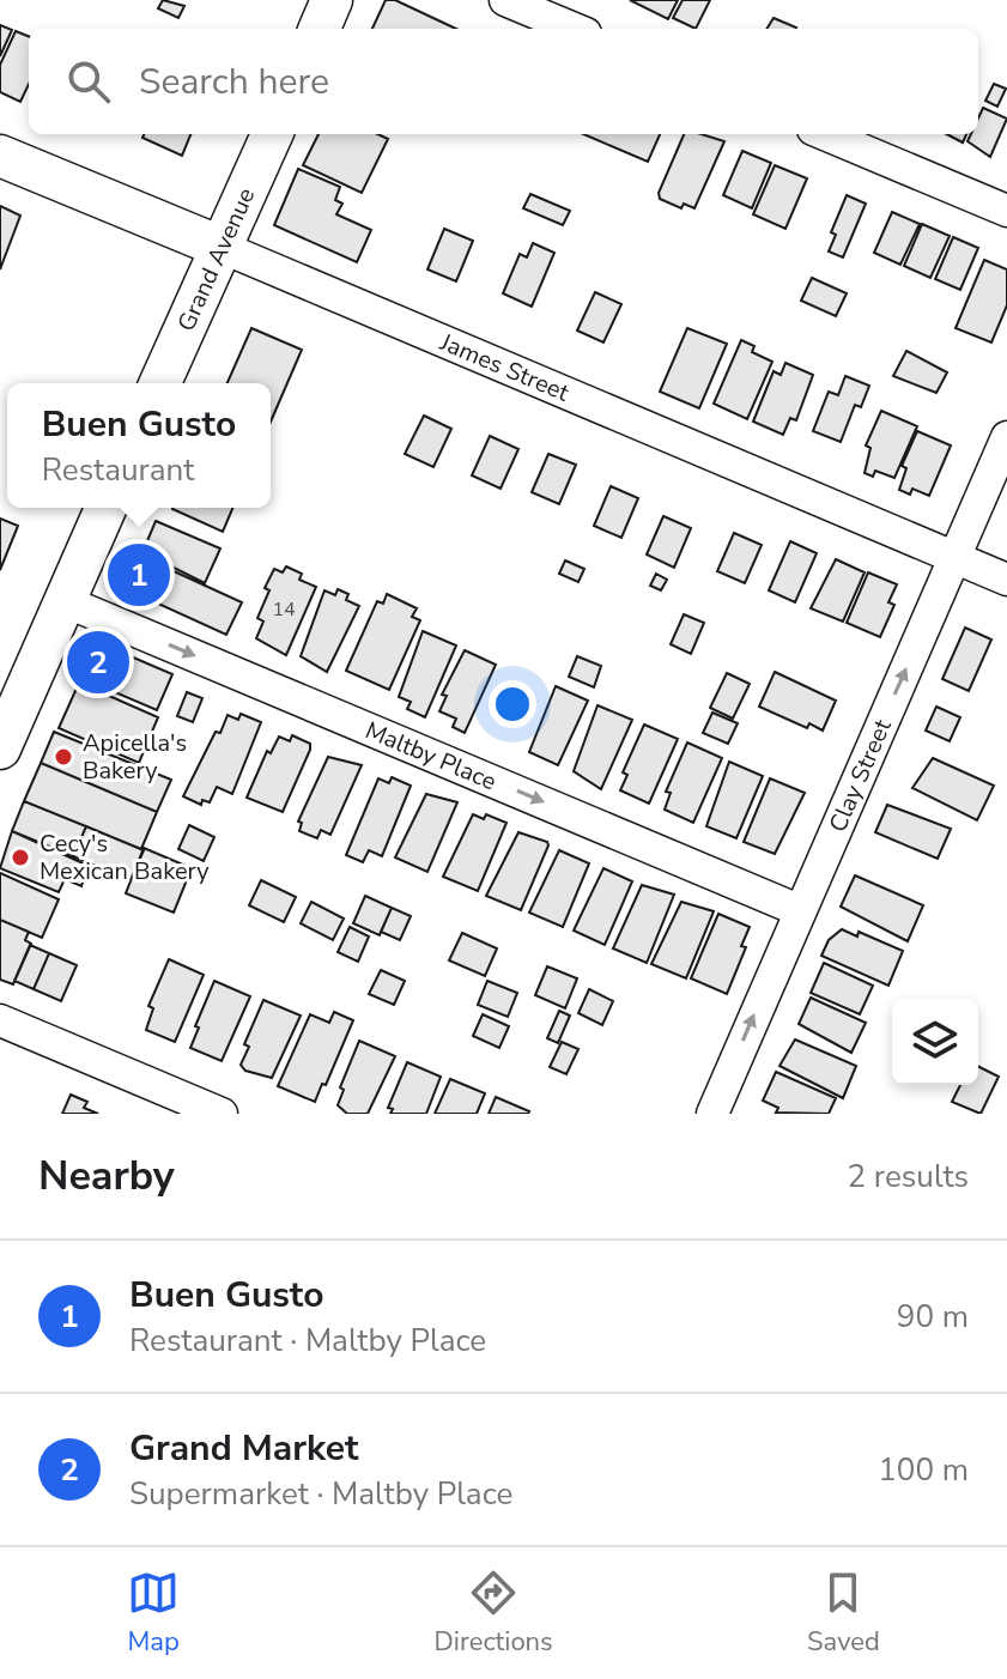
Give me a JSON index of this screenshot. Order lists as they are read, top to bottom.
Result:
{
  "streets": {
    "main road": ["Grand Avenue", "James Street"],
    "street": ["Maltby Place", "Clay Street"]
  },
  "crossings": [
    ["Grand Avenue", "James Street"],
    ["James Street", "Clay Street"],
    ["Maltby Place", "Clay Street"]
  ],
  "one_way": ["Maltby Place", "Clay Street"],
  "places": ["Apicella's Bakery", "Cecy's Mexican Bakery"],
  "house_numbers": ["14"],
  "page": {
    "search": "Search here",
    "popup": ["Buen Gusto", "Restaurant"],
    "pins": ["1", "2"],
    "heading": ["Nearby", "2 results"],
    "list": [
      {
        "mark": "1",
        "name": "Buen Gusto",
        "note": "Restaurant · Maltby Place",
        "value": "90 m"
      },
      {
        "mark": "2",
        "name": "Grand Market",
        "note": "Supermarket · Maltby Place",
        "value": "100 m"
      }
    ],
    "nav": ["Map", "Directions", "Saved"]
  }
}
